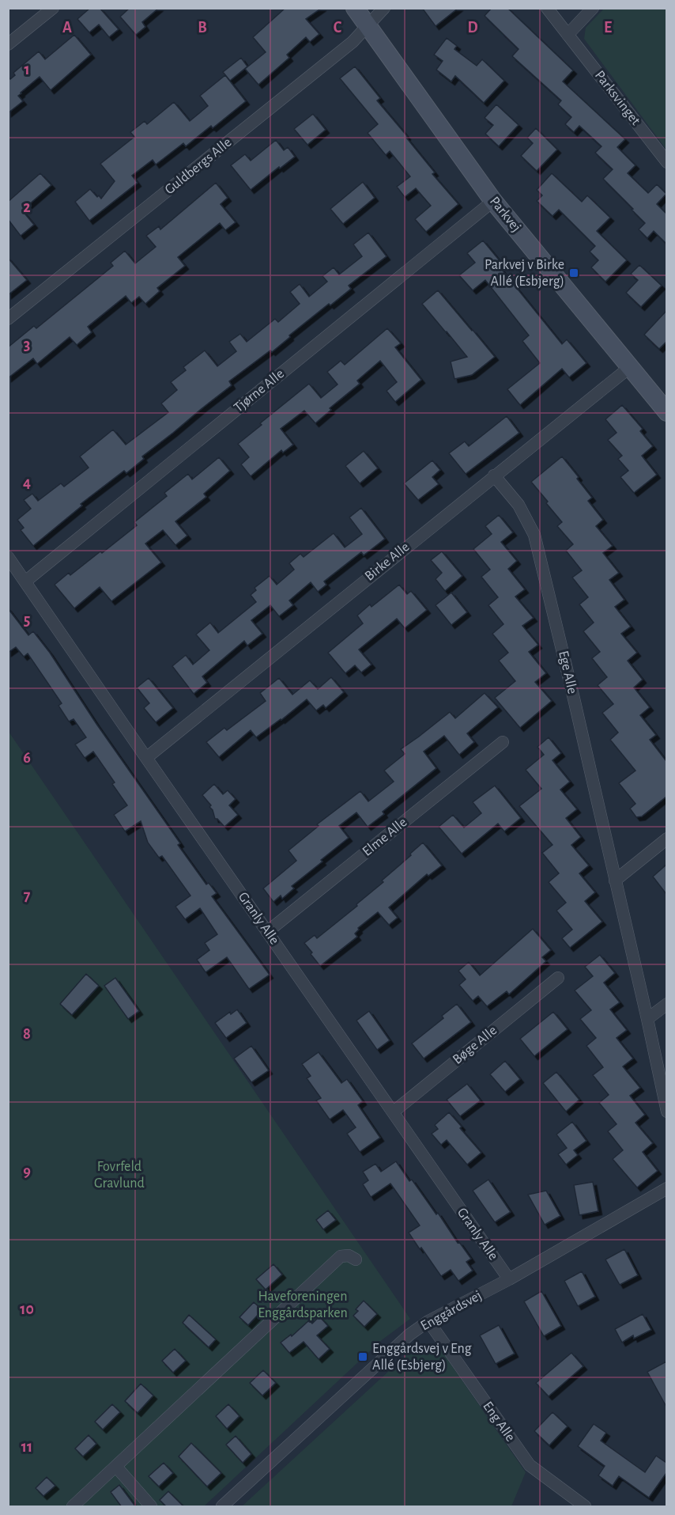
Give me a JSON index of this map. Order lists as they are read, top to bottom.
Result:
{
  "streets": {
    "street": [
      "Parksvinget",
      "Guldbergs Alle",
      "Parkvej",
      "Tjørne Alle",
      "Birke Alle",
      "Ege Alle",
      "Elme Alle",
      "Granly Alle",
      "Bøge Alle",
      "Enggårdsvej",
      "Eng Alle"
    ]
  },
  "crossings": [
    ["Guldbergs Alle", "Parkvej"],
    ["Parkvej", "Tjørne Alle"],
    ["Parkvej", "Birke Alle"],
    ["Tjørne Alle", "Granly Alle"],
    ["Birke Alle", "Ege Alle"],
    ["Birke Alle", "Granly Alle"],
    ["Elme Alle", "Granly Alle"],
    ["Granly Alle", "Bøge Alle"],
    ["Granly Alle", "Enggårdsvej"],
    ["Enggårdsvej", "Eng Alle"]
  ],
  "parks": ["Fovrfeld Gravlund", "Haveforeningen Enggårdsparken"],
  "places": {
    "transit": ["Parkvej v Birke Allé (Esbjerg)", "Enggårdsvej v Eng Allé (Esbjerg)"]
  },
  "grid": {
    "columns": [
      "A",
      "B",
      "C",
      "D",
      "E"
    ],
    "rows": [
      "1",
      "2",
      "3",
      "4",
      "5",
      "6",
      "7",
      "8",
      "9",
      "10",
      "11"
    ]
  }
}
